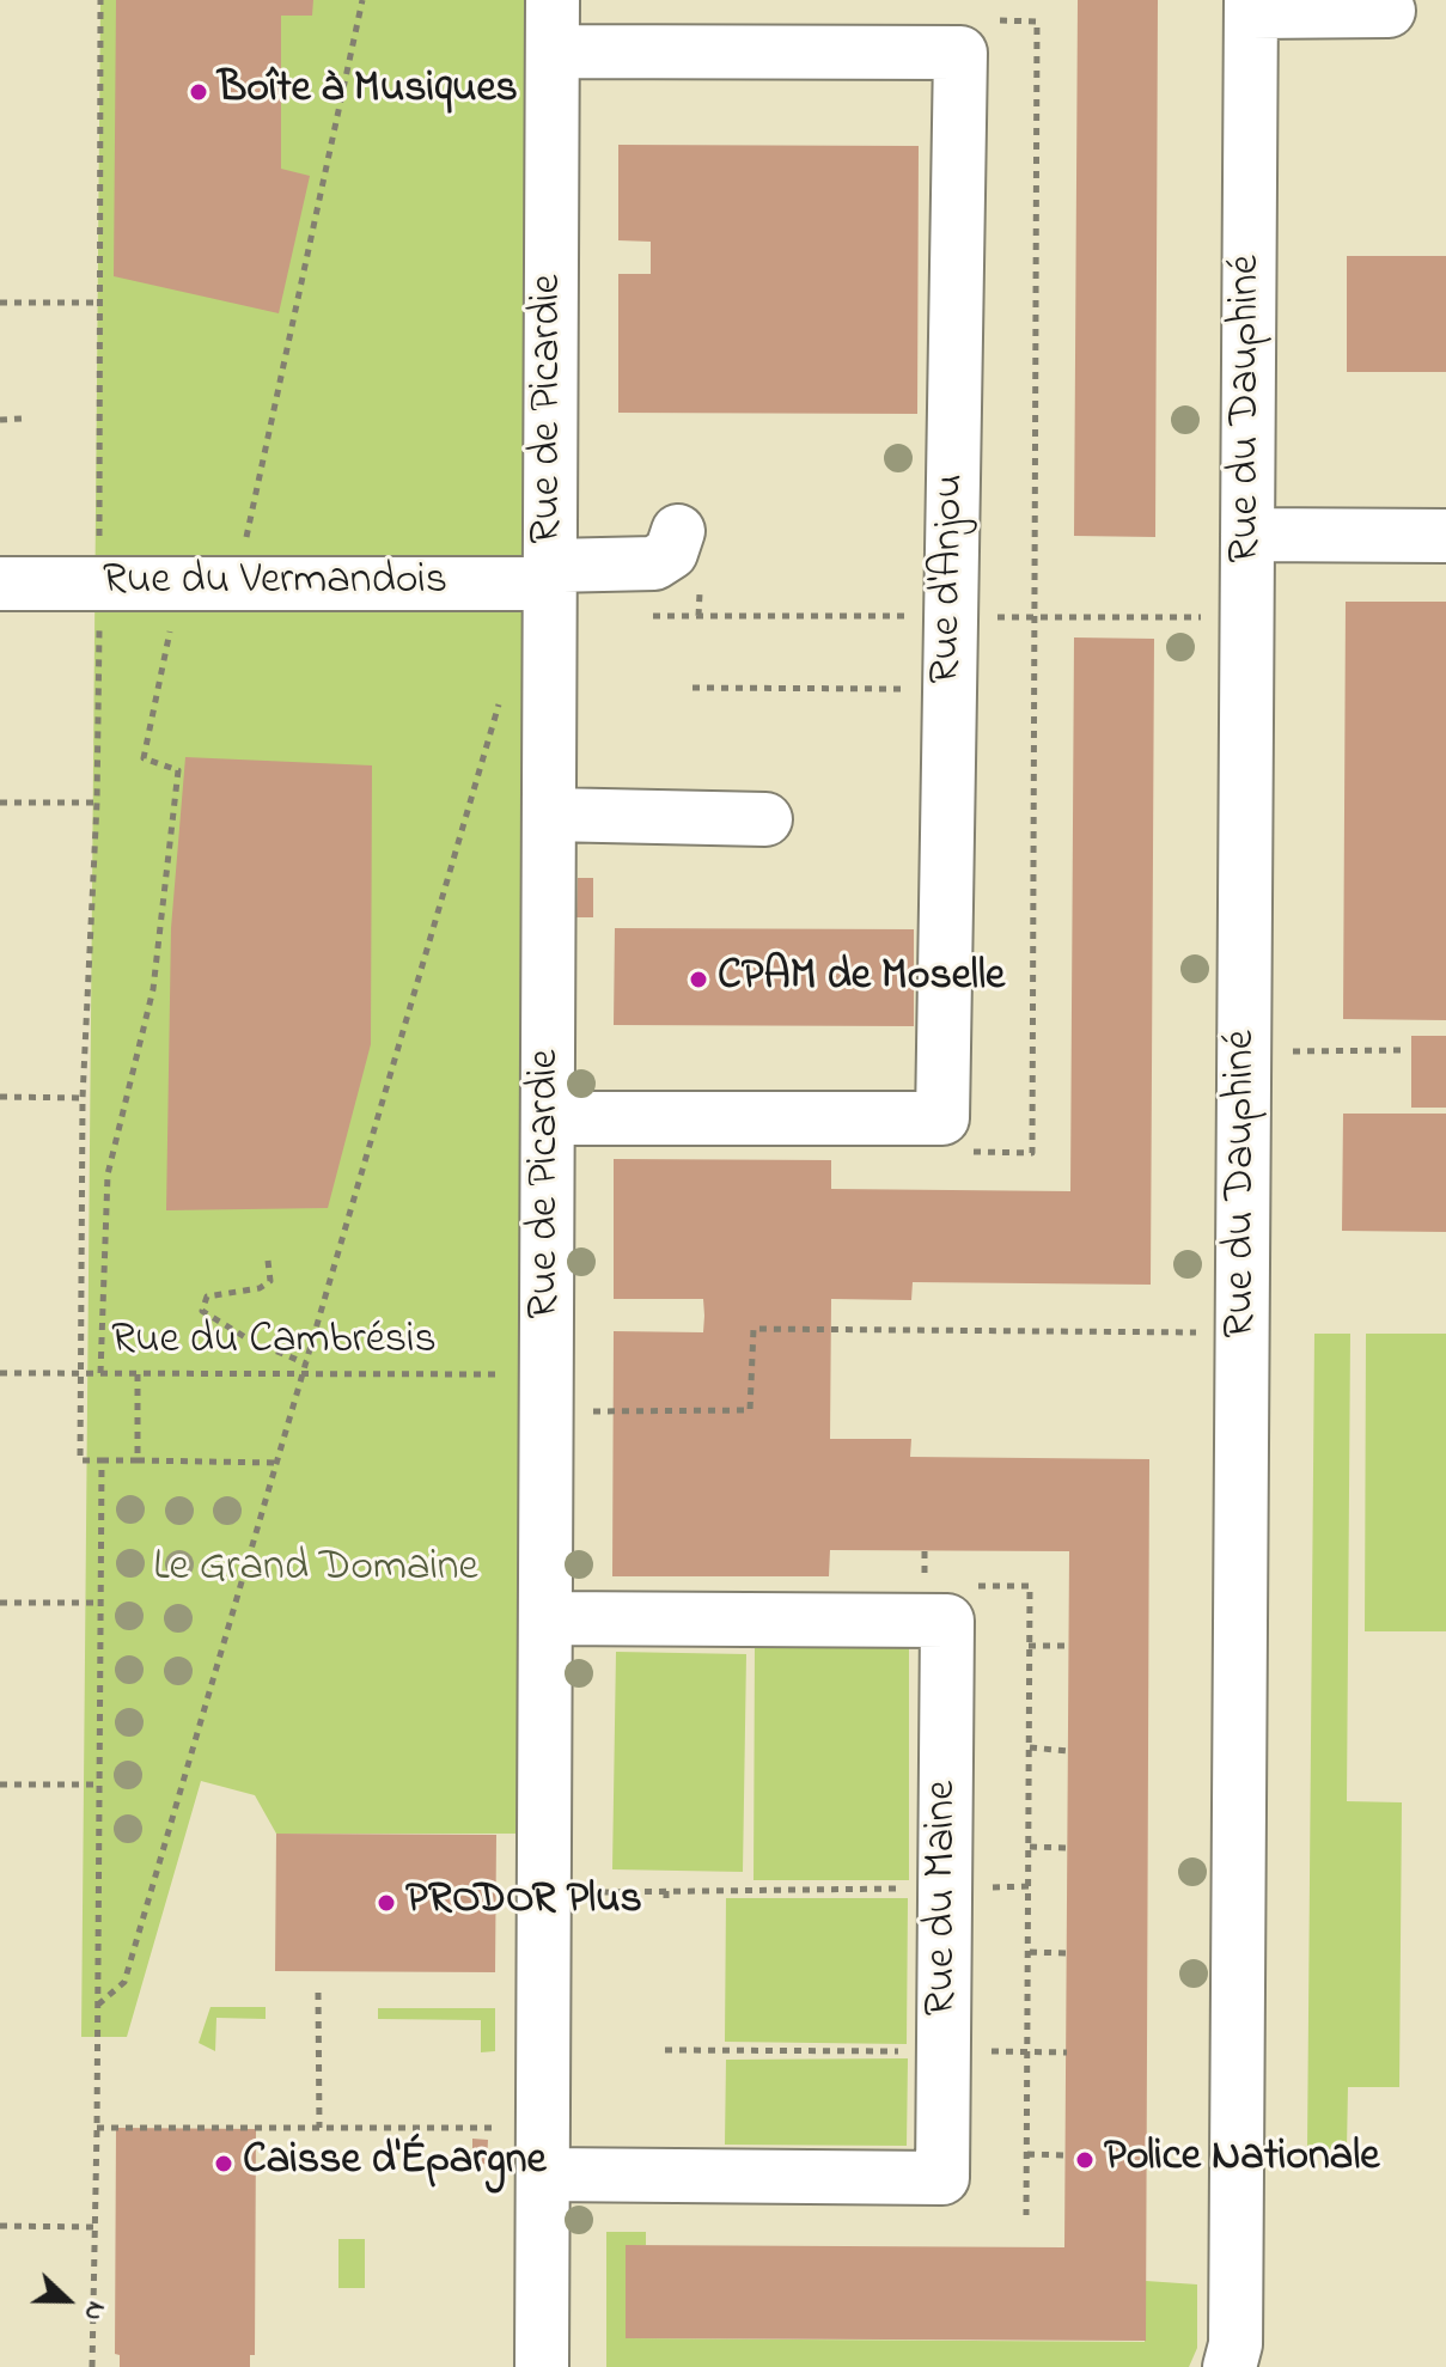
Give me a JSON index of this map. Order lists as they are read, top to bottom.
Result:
{
  "streets": {
    "street": [
      "Rue de Picardie",
      "Rue du Dauphiné",
      "Rue d'Anjou",
      "Rue du Vermandois",
      "Rue du Maine"
    ],
    "path": ["Rue du Cambrésis"]
  },
  "crossings": [
    ["Rue de Picardie", "Rue du Vermandois"],
    ["Rue de Picardie", "Rue du Cambrésis"],
    ["Rue de Picardie", "Rue du Maine"]
  ],
  "parks": ["Le Grand Domaine"],
  "places": [
    "Boîte à Musiques",
    "CPAM de Moselle",
    "PRODOR Plus",
    "Police Nationale",
    "Caisse d'Épargne"
  ],
  "north": "right"
}
